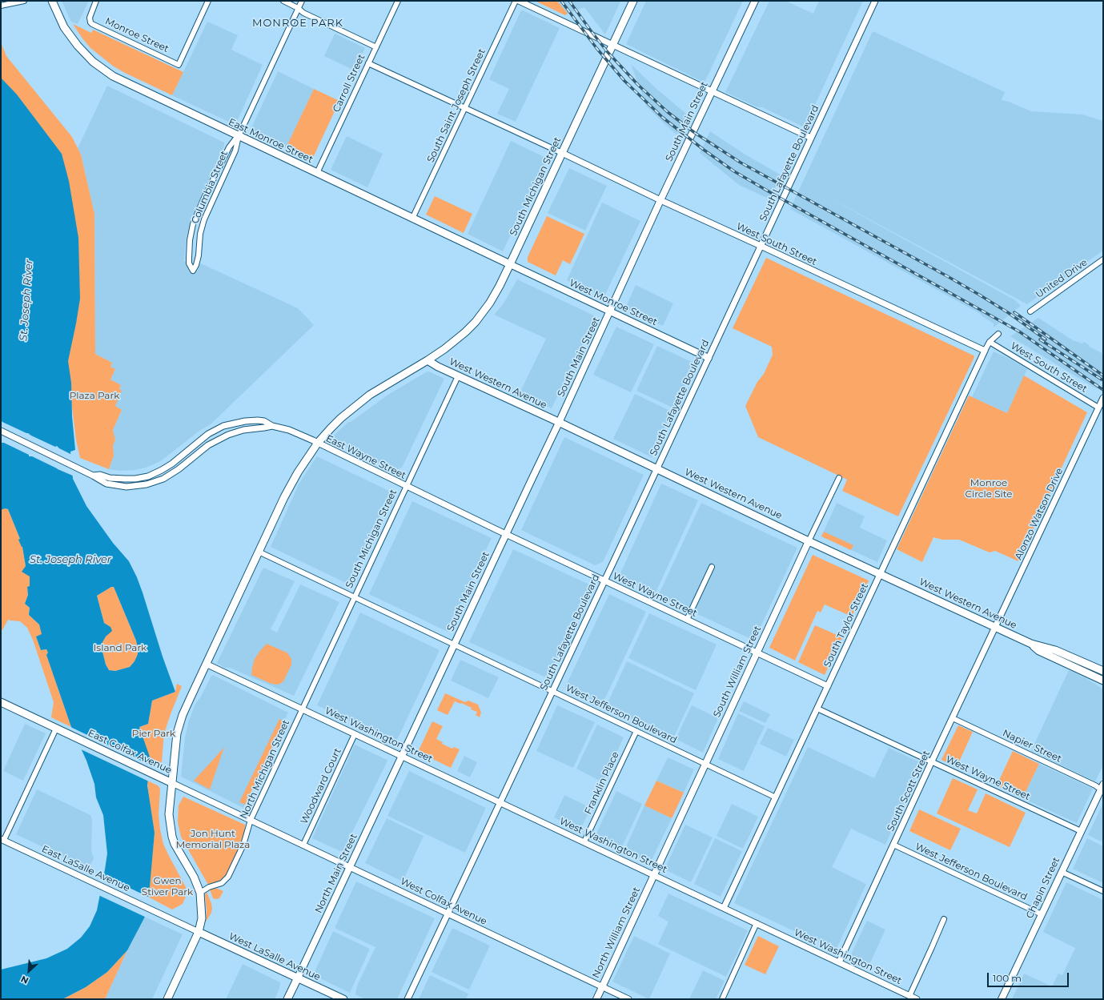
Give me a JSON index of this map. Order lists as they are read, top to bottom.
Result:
{
  "streets": {
    "main road": [
      "South Main Street",
      "East Monroe Street",
      "South Michigan Street",
      "West Monroe Street",
      "West Western Avenue",
      "South William Street",
      "East Colfax Avenue",
      "North Main Street",
      "Chapin Street",
      "North William Street",
      "West LaSalle Avenue"
    ],
    "street": [
      "Monroe Street",
      "Carroll Street",
      "South Saint Joseph Street",
      "South Lafayette Boulevard",
      "Columbia Street",
      "West South Street",
      "United Drive",
      "East Wayne Street",
      "Alonzo Watson Drive",
      "West Wayne Street",
      "South Taylor Street",
      "West Jefferson Boulevard",
      "West Washington Street",
      "Napier Street",
      "North Michigan Street",
      "Franklin Place",
      "Woodward Court",
      "South Scott Street",
      "East LaSalle Avenue",
      "West Colfax Avenue"
    ]
  },
  "crossings": [
    ["Carroll Street", "East Monroe Street"],
    ["South Saint Joseph Street", "East Monroe Street"],
    ["South Main Street", "West South Street"],
    ["South Main Street", "West Monroe Street"],
    ["South Main Street", "West Western Avenue"],
    ["South Main Street", "West Wayne Street"],
    ["South Main Street", "West Jefferson Boulevard"],
    ["South Main Street", "West Washington Street"],
    ["South Main Street", "North Main Street"],
    ["East Monroe Street", "South Michigan Street"],
    ["East Monroe Street", "Columbia Street"],
    ["East Monroe Street", "West Monroe Street"],
    ["South Lafayette Boulevard", "West South Street"],
    ["South Lafayette Boulevard", "West Monroe Street"],
    ["South Lafayette Boulevard", "West Western Avenue"],
    ["South Lafayette Boulevard", "West Wayne Street"],
    ["South Lafayette Boulevard", "West Jefferson Boulevard"],
    ["South Lafayette Boulevard", "West Washington Street"],
    ["South Lafayette Boulevard", "West Colfax Avenue"],
    ["South Michigan Street", "West South Street"],
    ["South Michigan Street", "West Monroe Street"],
    ["South Michigan Street", "West Western Avenue"],
    ["South Michigan Street", "East Wayne Street"],
    ["South Michigan Street", "West Wayne Street"],
    ["South Michigan Street", "West Jefferson Boulevard"],
    ["South Michigan Street", "West Washington Street"],
    ["South Michigan Street", "East Colfax Avenue"],
    ["South Michigan Street", "North Michigan Street"],
    ["South Michigan Street", "East LaSalle Avenue"],
    ["South Michigan Street", "West LaSalle Avenue"],
    ["West South Street", "Alonzo Watson Drive"],
    ["West South Street", "South Taylor Street"],
    ["West Western Avenue", "Alonzo Watson Drive"],
    ["West Western Avenue", "South Taylor Street"],
    ["West Western Avenue", "South William Street"],
    ["West Western Avenue", "South Scott Street"],
    ["East Wayne Street", "West Wayne Street"],
    ["Alonzo Watson Drive", "South Scott Street"],
    ["West Wayne Street", "South Taylor Street"],
    ["West Wayne Street", "South William Street"],
    ["West Wayne Street", "South Scott Street"],
    ["West Wayne Street", "Chapin Street"],
    ["South Taylor Street", "West Jefferson Boulevard"],
    ["South Taylor Street", "West Washington Street"],
    ["South William Street", "West Jefferson Boulevard"],
    ["South William Street", "West Washington Street"],
    ["South William Street", "North William Street"],
    ["West Jefferson Boulevard", "Franklin Place"],
    ["West Jefferson Boulevard", "South Scott Street"],
    ["West Jefferson Boulevard", "Chapin Street"],
    ["West Washington Street", "North Michigan Street"],
    ["West Washington Street", "Franklin Place"],
    ["West Washington Street", "Woodward Court"],
    ["West Washington Street", "South Scott Street"],
    ["West Washington Street", "North Main Street"],
    ["West Washington Street", "North William Street"],
    ["Napier Street", "South Scott Street"],
    ["Napier Street", "Chapin Street"],
    ["East Colfax Avenue", "North Michigan Street"],
    ["East Colfax Avenue", "West Colfax Avenue"],
    ["North Michigan Street", "West Colfax Avenue"],
    ["Woodward Court", "West Colfax Avenue"],
    ["East LaSalle Avenue", "West LaSalle Avenue"],
    ["North Main Street", "West Colfax Avenue"],
    ["North Main Street", "West LaSalle Avenue"],
    ["West Colfax Avenue", "North William Street"]
  ],
  "districts": ["MONROE PARK"],
  "water": ["St. Joseph River"],
  "parks": [
    "Plaza Park",
    "Monroe Circle Site",
    "Island Park",
    "Pier Park",
    "Jon Hunt Memorial Plaza",
    "Gwen Stiver Park"
  ],
  "scale_bar": "100 m",
  "north": "bottom left"
}
